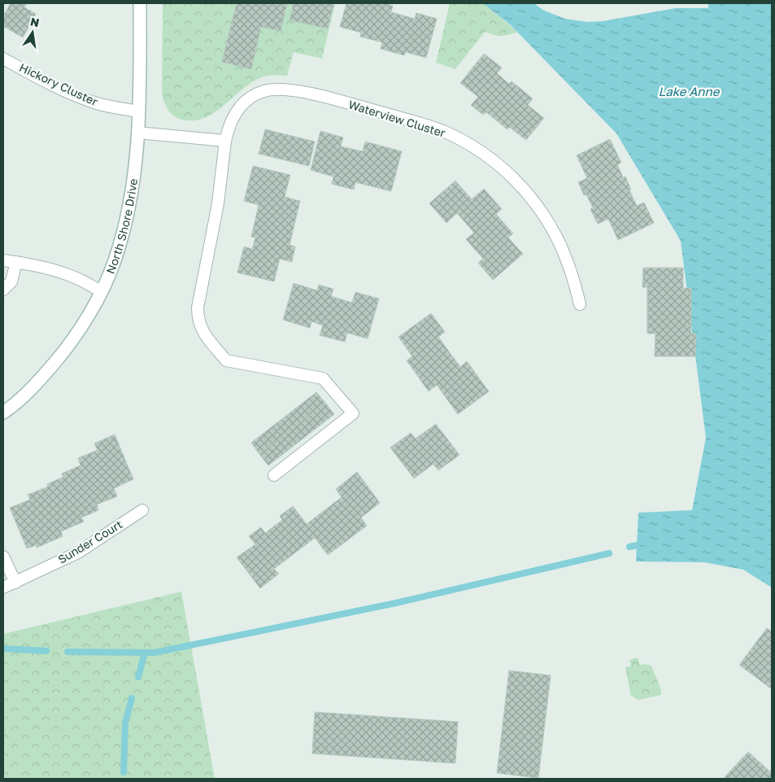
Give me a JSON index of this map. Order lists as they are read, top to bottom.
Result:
{
  "streets": {
    "street": ["North Shore Drive"],
    "lane": ["Hickory Cluster", "Waterview Cluster", "Sunder Court"]
  },
  "crossings": [
    ["Hickory Cluster", "North Shore Drive"]
  ],
  "water": ["Lake Anne"],
  "north": "top"
}
